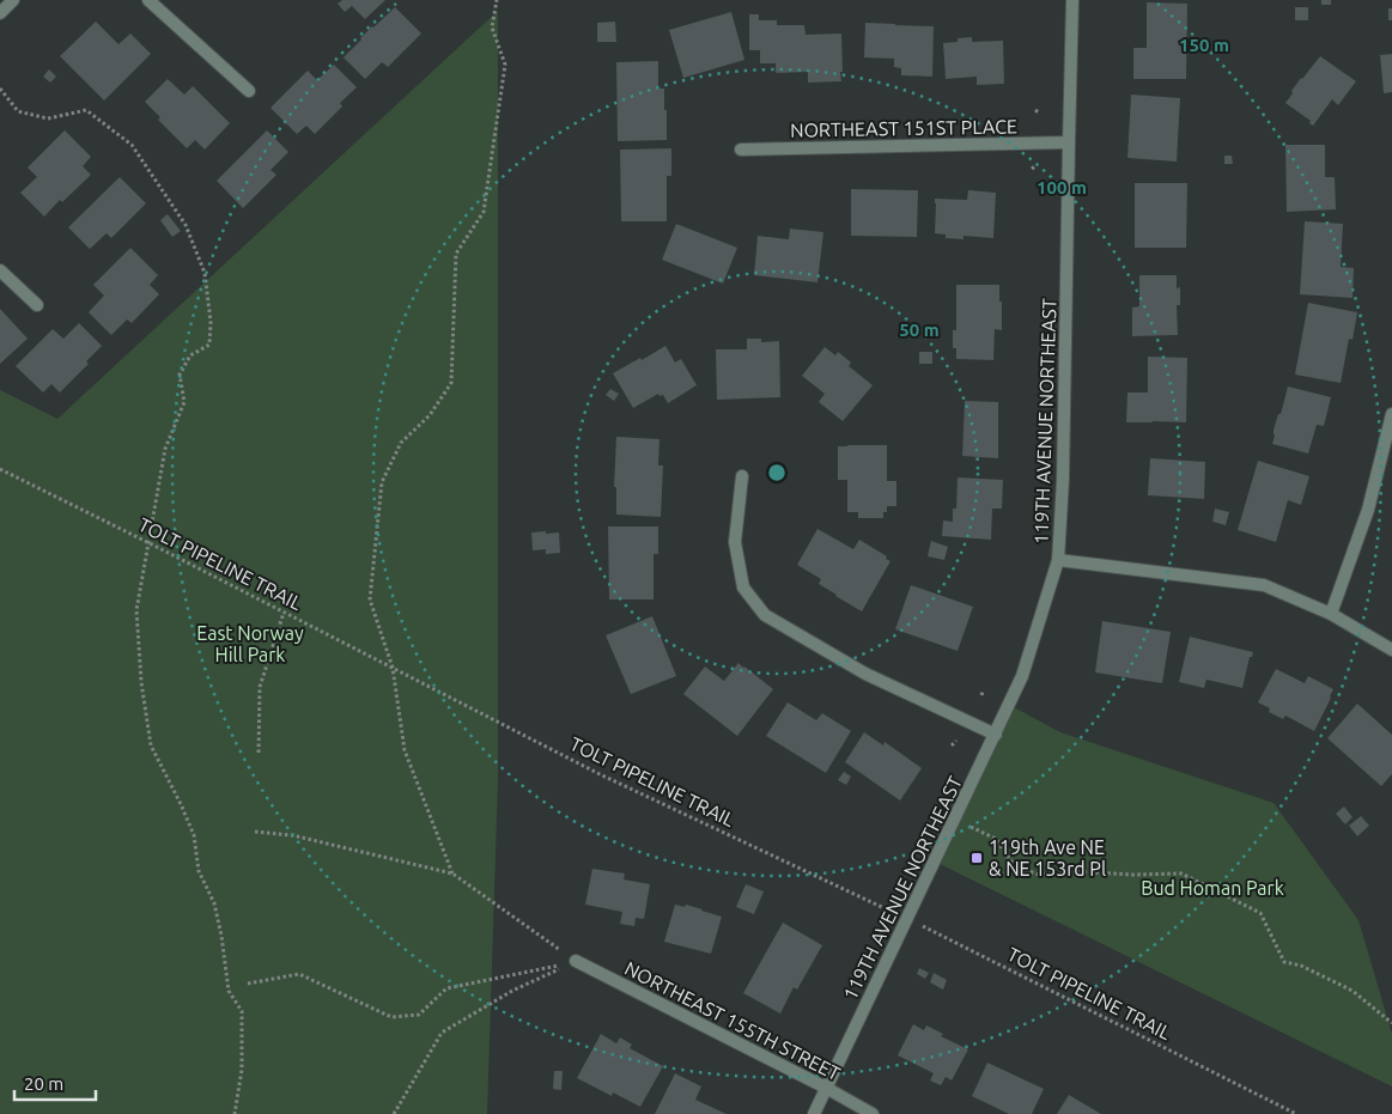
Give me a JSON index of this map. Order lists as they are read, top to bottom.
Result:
{
  "streets": {
    "street": ["NORTHEAST 151ST PLACE", "119TH AVENUE NORTHEAST", "NORTHEAST 155TH STREET"],
    "path": ["TOLT PIPELINE TRAIL"]
  },
  "crossings": [
    ["NORTHEAST 151ST PLACE", "119TH AVENUE NORTHEAST"],
    ["119TH AVENUE NORTHEAST", "TOLT PIPELINE TRAIL"],
    ["119TH AVENUE NORTHEAST", "NORTHEAST 155TH STREET"]
  ],
  "parks": ["East Norway Hill Park", "Bud Homan Park"],
  "places": {
    "transit": ["119th Ave NE & NE 153rd Pl"]
  },
  "scale_bar": "20 m",
  "rings": ["150 m", "100 m", "50 m"]
}
